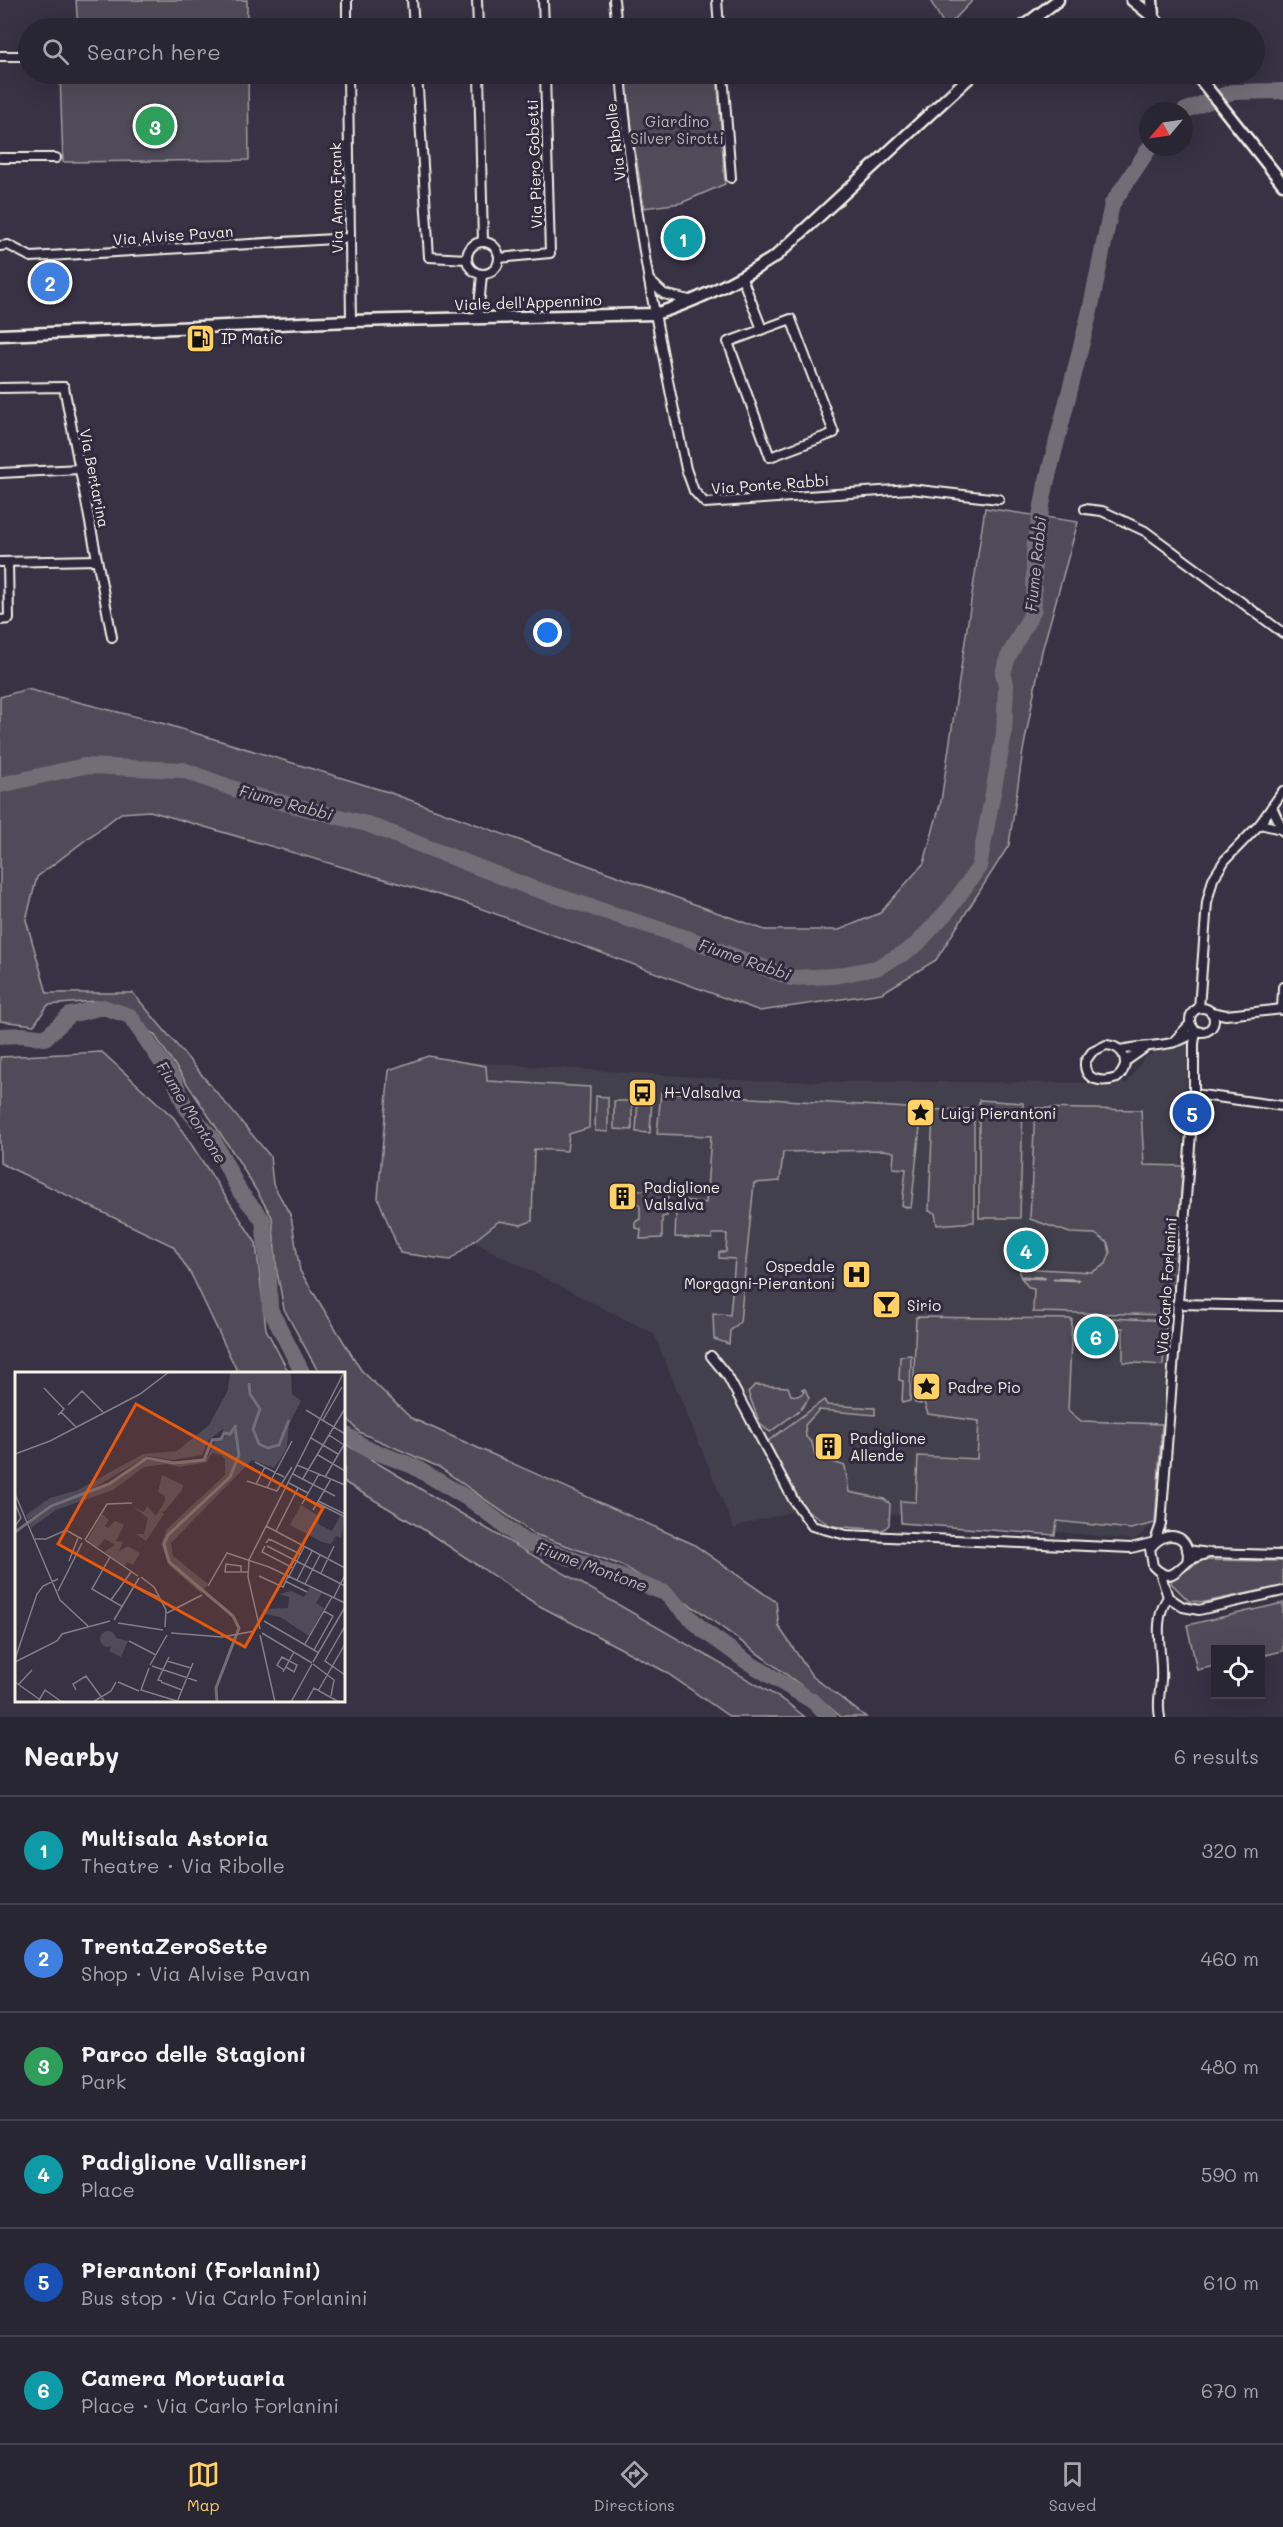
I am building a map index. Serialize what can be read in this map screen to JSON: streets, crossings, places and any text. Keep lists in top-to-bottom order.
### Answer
{
  "streets": {
    "main road": ["Viale dell'Appennino"],
    "street": [
      "Via Ribolle",
      "Via Piero Gobetti",
      "Via Anna Frank",
      "Via Alvise Pavan",
      "Via Bertarina",
      "Via Ponte Rabbi",
      "Via Carlo Forlanini"
    ]
  },
  "crossings": [
    ["Via Ribolle", "Viale dell'Appennino"],
    ["Via Ribolle", "Via Ponte Rabbi"],
    ["Via Anna Frank", "Via Alvise Pavan"],
    ["Via Anna Frank", "Viale dell'Appennino"],
    ["Viale dell'Appennino", "Via Ponte Rabbi"]
  ],
  "water": ["Fiume Rabbi", "Fiume Montone"],
  "parks": ["Giardino Silver Sirotti"],
  "places": {
    "fuel station": ["IP Matic"],
    "bus stop": ["H-Valsalva"],
    "place": ["Luigi Pierantoni", "Padre Pio"],
    "building": ["Padiglione Valsalva", "Padiglione Allende"],
    "hospital": ["Ospedale Morgagni-Pierantoni"],
    "bar": ["Sirio"]
  },
  "north": "bottom left",
  "page": {
    "search": "Search here",
    "pins": [
      "3",
      "1",
      "2",
      "5",
      "4",
      "6"
    ],
    "heading": ["Nearby", "6 results"],
    "list": [
      {
        "mark": "1",
        "name": "Multisala Astoria",
        "note": "Theatre · Via Ribolle",
        "value": "320 m"
      },
      {
        "mark": "2",
        "name": "TrentaZeroSette",
        "note": "Shop · Via Alvise Pavan",
        "value": "460 m"
      },
      {
        "mark": "3",
        "name": "Parco delle Stagioni",
        "note": "Park",
        "value": "480 m"
      },
      {
        "mark": "4",
        "name": "Padiglione Vallisneri",
        "note": "Place",
        "value": "590 m"
      },
      {
        "mark": "5",
        "name": "Pierantoni (Forlanini)",
        "note": "Bus stop · Via Carlo Forlanini",
        "value": "610 m"
      },
      {
        "mark": "6",
        "name": "Camera Mortuaria",
        "note": "Place · Via Carlo Forlanini",
        "value": "670 m"
      }
    ],
    "nav": ["Map", "Directions", "Saved"]
  }
}
